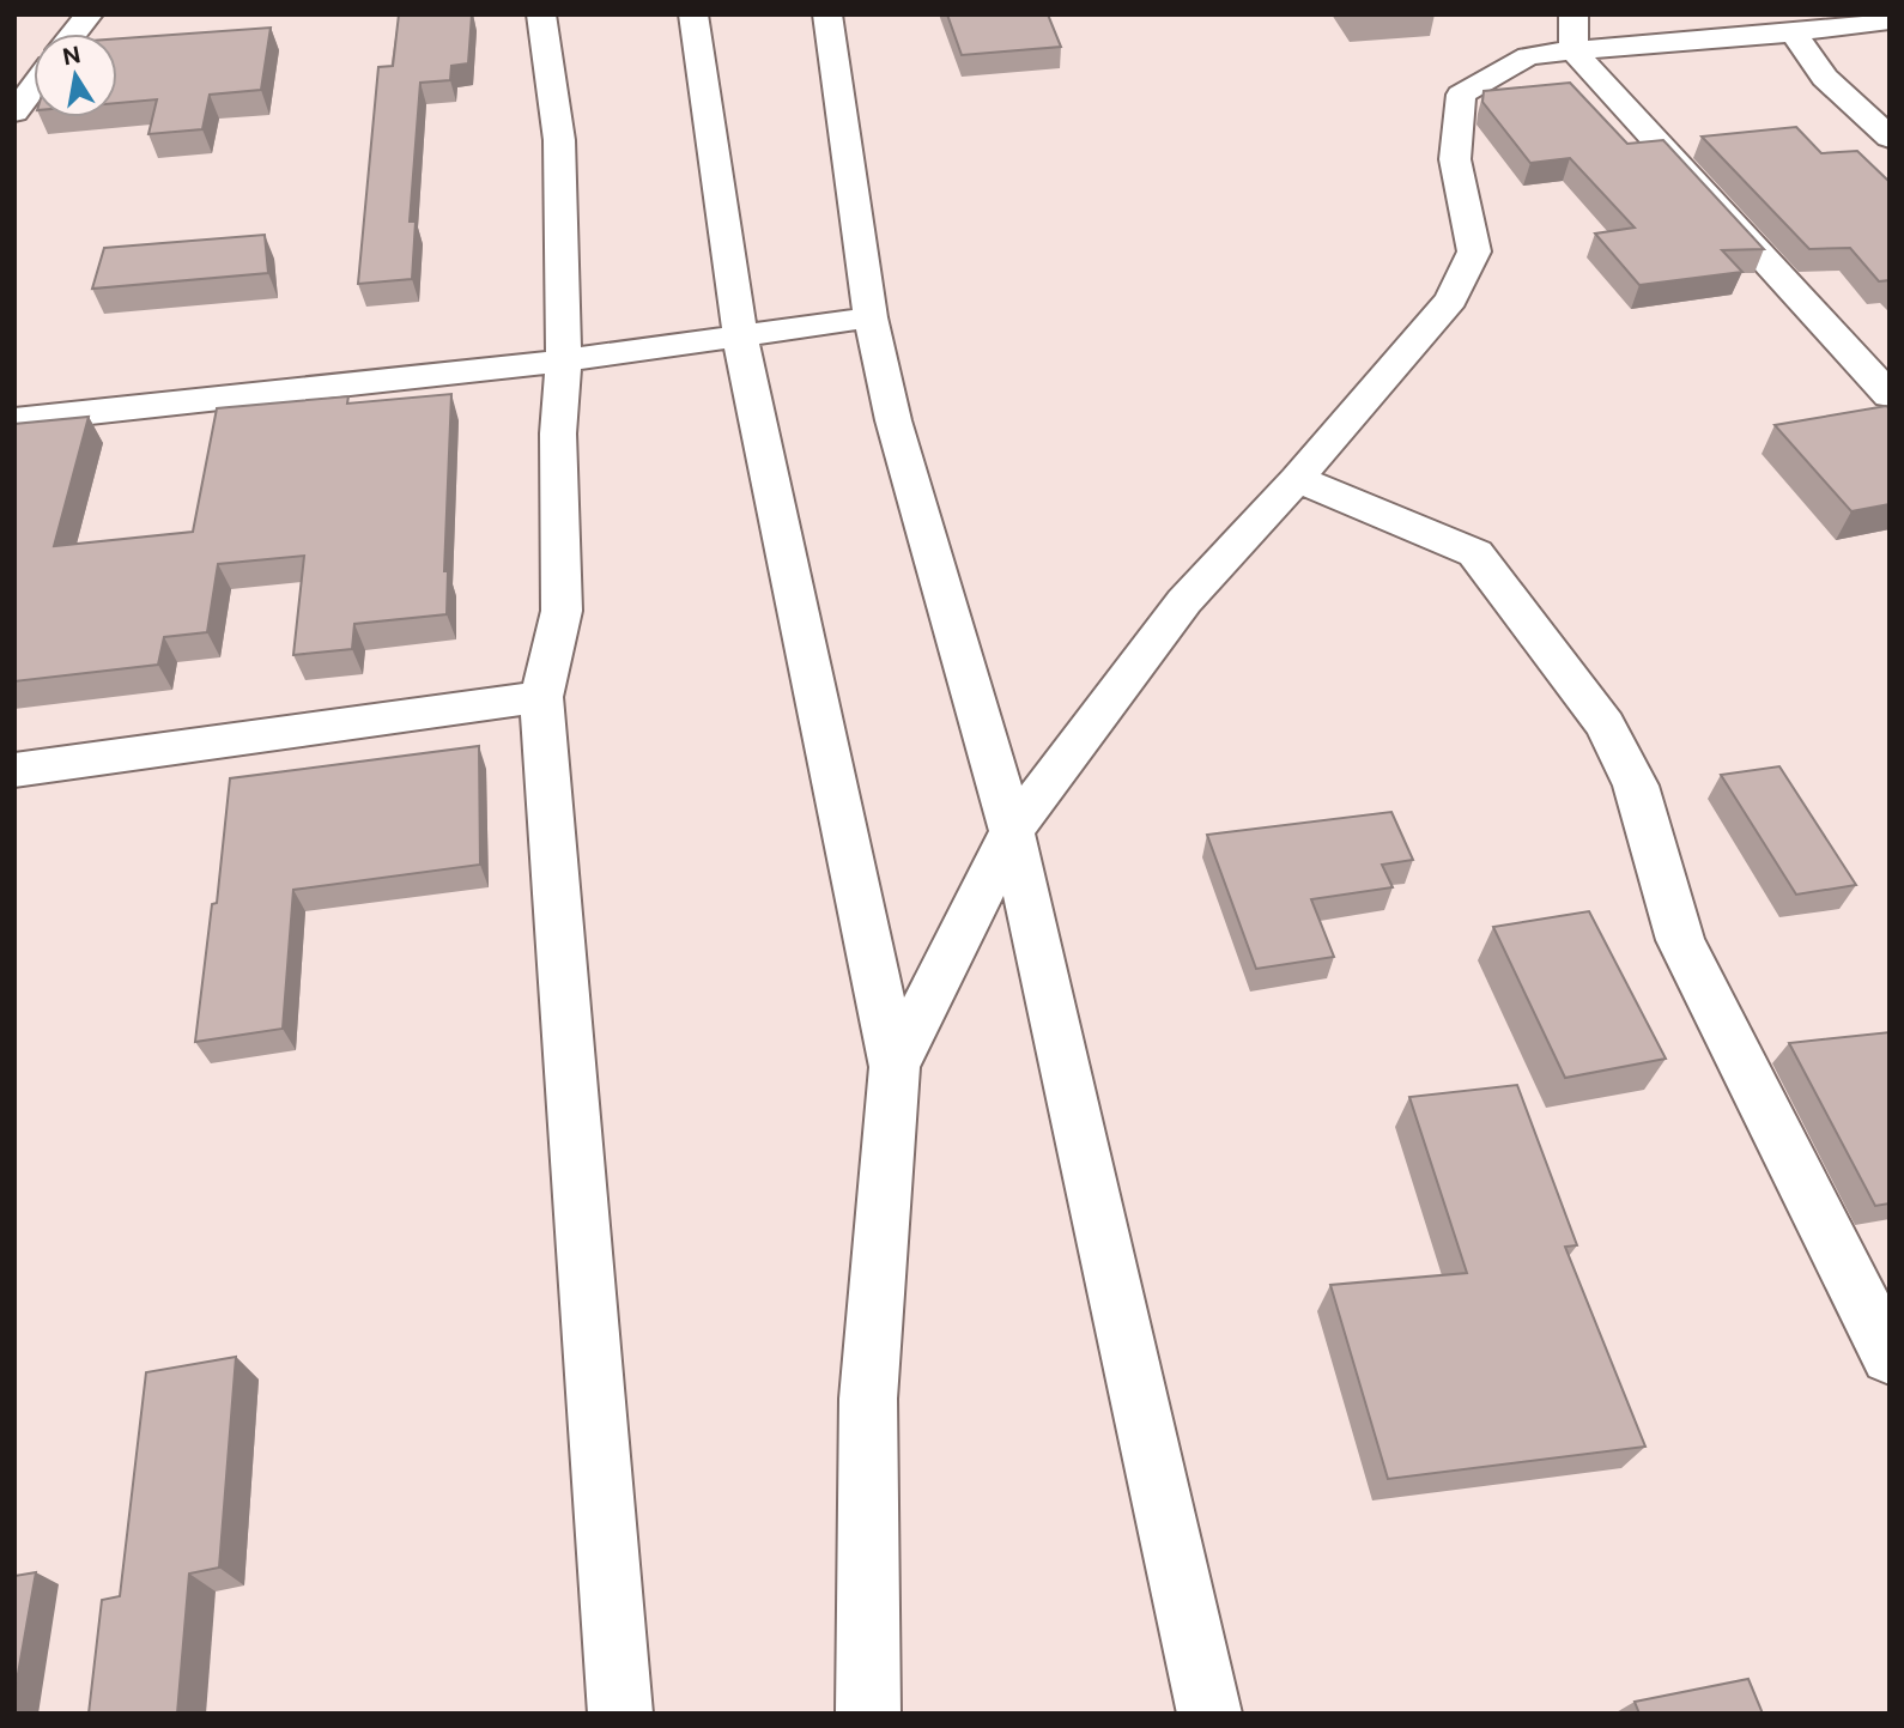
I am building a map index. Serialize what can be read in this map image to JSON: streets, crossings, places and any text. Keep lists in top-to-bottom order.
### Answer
{
  "north": "top"
}
